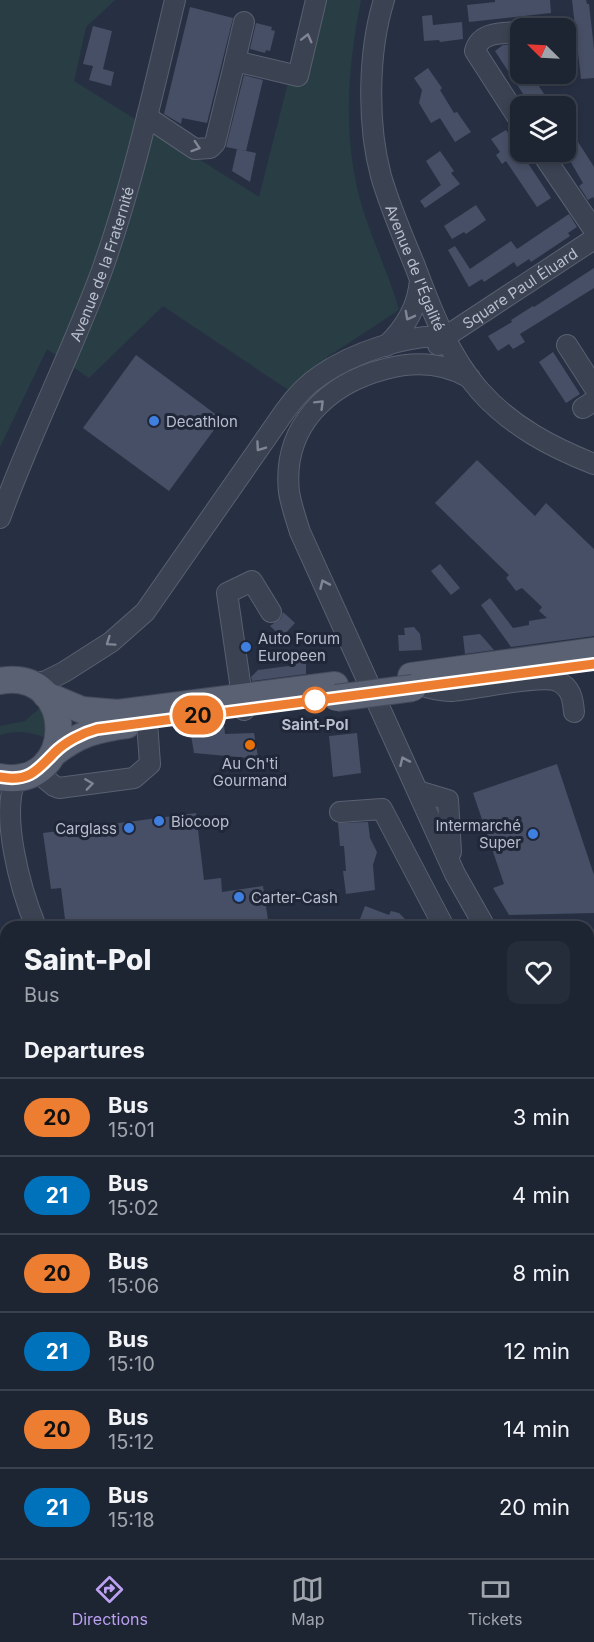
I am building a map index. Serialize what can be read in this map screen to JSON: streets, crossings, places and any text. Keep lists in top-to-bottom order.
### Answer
{
  "streets": {
    "street": ["Avenue de la Fraternité", "Avenue de l'Égalité", "Square Paul Éluard"]
  },
  "crossings": [
    ["Avenue de l'Égalité", "Square Paul Éluard"]
  ],
  "places": [
    "Decathlon",
    "Auto Forum Europeen",
    "Saint-Pol",
    "Au Ch'ti Gourmand",
    "Biocoop",
    "Carglass",
    "Intermarché Super",
    "Carter-Cash"
  ],
  "lines": ["bus line 20"],
  "north": "top left",
  "page": {
    "on_map": "20",
    "heading": [
      ["Saint-Pol", "Bus"],
      "Departures"
    ],
    "list": [
      {
        "mark": "20",
        "name": "Bus",
        "note": "15:01",
        "value": "3 min"
      },
      {
        "mark": "21",
        "name": "Bus",
        "note": "15:02",
        "value": "4 min"
      },
      {
        "mark": "20",
        "name": "Bus",
        "note": "15:06",
        "value": "8 min"
      },
      {
        "mark": "21",
        "name": "Bus",
        "note": "15:10",
        "value": "12 min"
      },
      {
        "mark": "20",
        "name": "Bus",
        "note": "15:12",
        "value": "14 min"
      },
      {
        "mark": "21",
        "name": "Bus",
        "note": "15:18",
        "value": "20 min"
      }
    ],
    "tabs": ["Directions", "Map", "Tickets"]
  }
}
